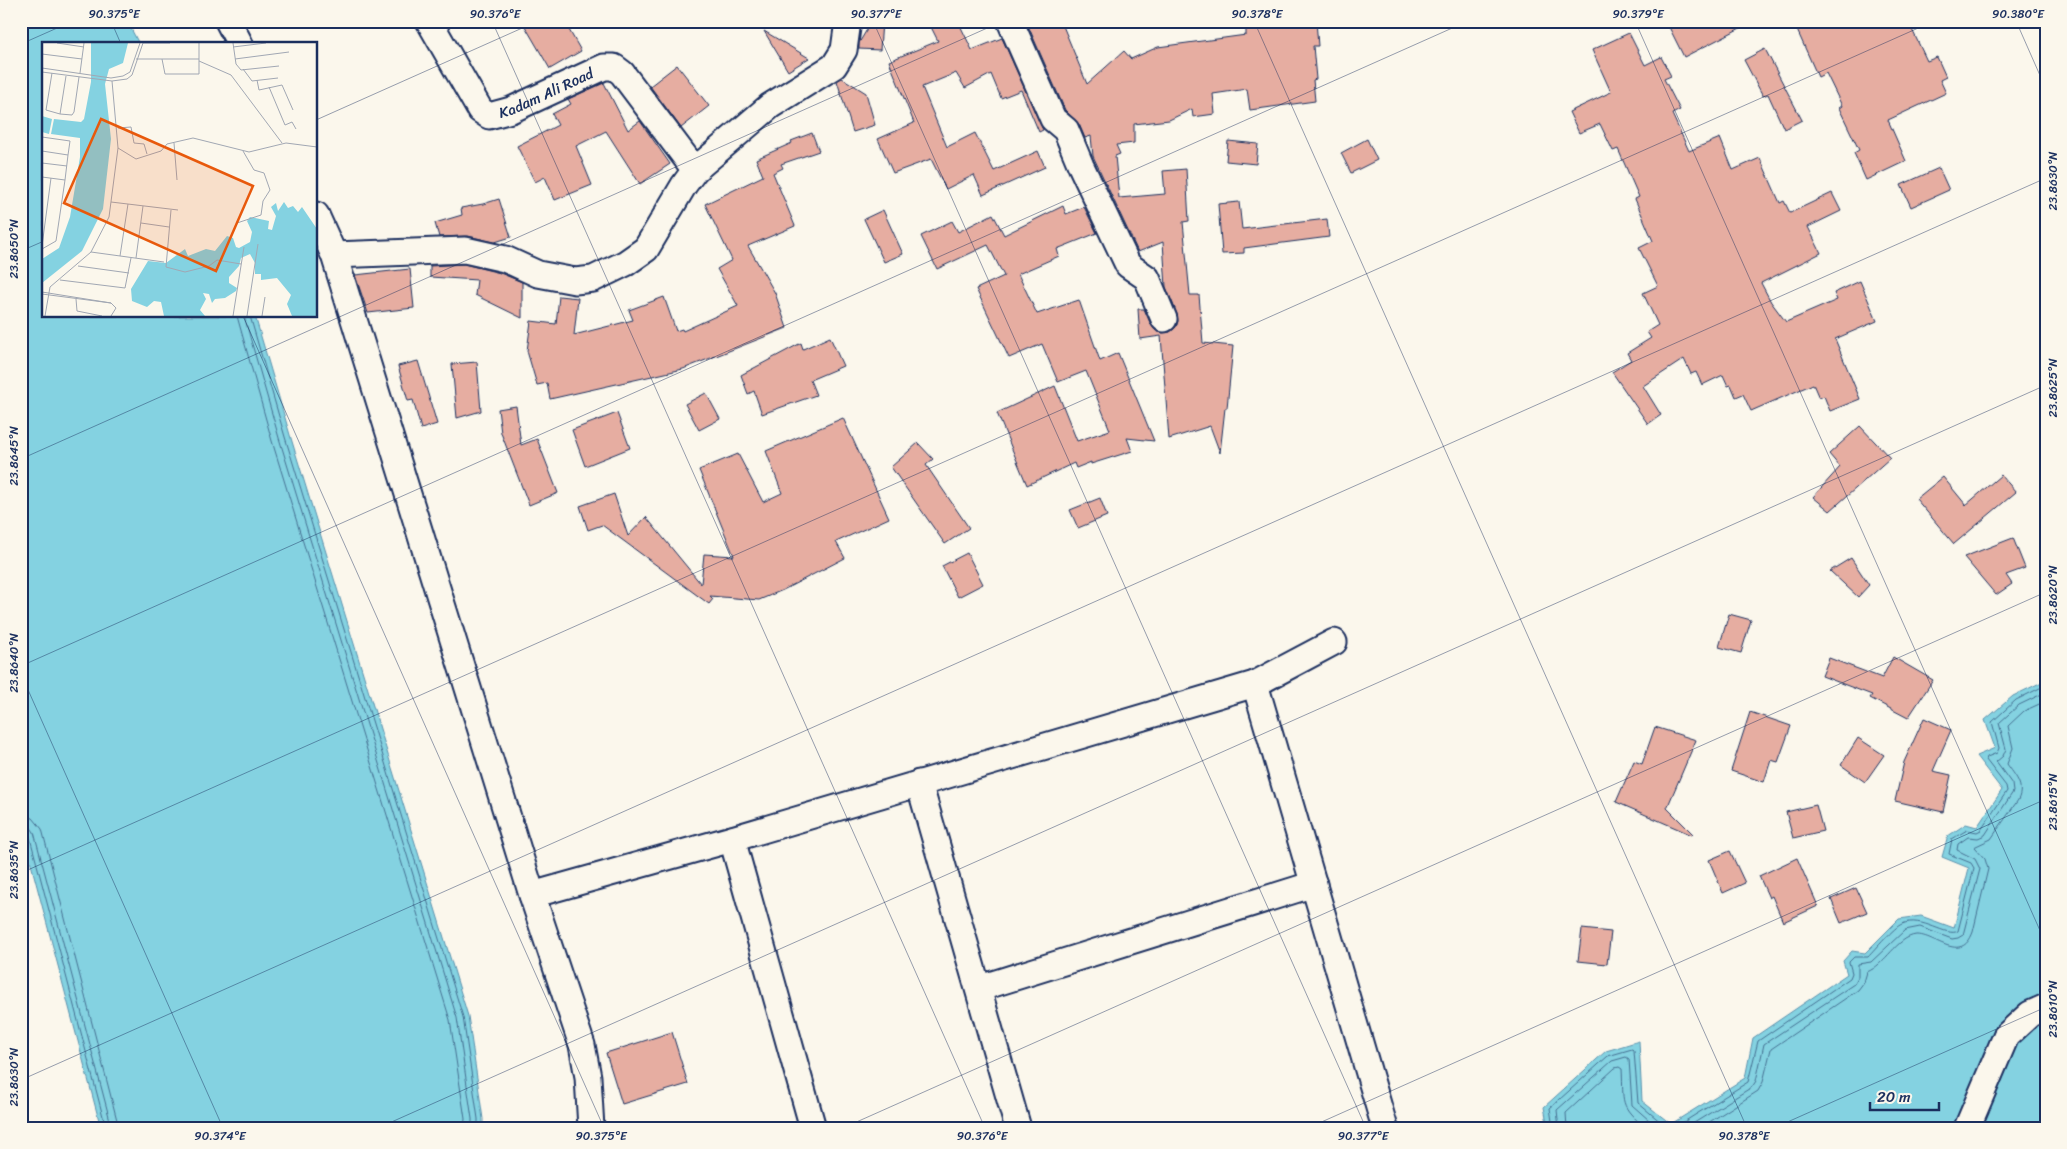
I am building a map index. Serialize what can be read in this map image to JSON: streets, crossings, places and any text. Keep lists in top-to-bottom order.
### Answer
{
  "streets": {
    "street": ["Kadam Ali Road"]
  },
  "scale_bar": "20 m",
  "coordinates": [
    "90.375°E",
    "90.376°E",
    "90.377°E",
    "90.378°E",
    "90.379°E",
    "90.380°E",
    "23.8630°N",
    "23.8650°N",
    "23.8625°N",
    "23.8645°N",
    "23.8620°N",
    "23.8640°N",
    "23.8615°N",
    "23.8635°N",
    "23.8610°N",
    "90.374°E"
  ]
}
